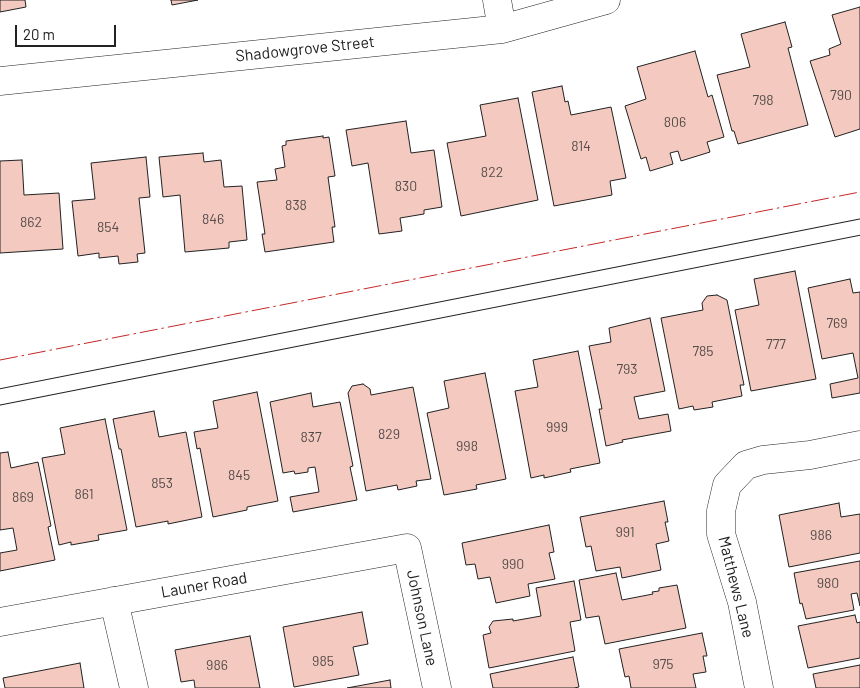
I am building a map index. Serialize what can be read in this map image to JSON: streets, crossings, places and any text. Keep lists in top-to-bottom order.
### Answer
{
  "streets": {
    "street": [
      "Shadowgrove Street",
      "Launer Road",
      "Matthews Lane",
      "Johnson Lane"
    ]
  },
  "crossings": [
    ["Launer Road", "Johnson Lane"]
  ],
  "house_numbers": [
    "790",
    "798",
    "806",
    "814",
    "822",
    "830",
    "838",
    "846",
    "862",
    "854",
    "769",
    "777",
    "785",
    "793",
    "999",
    "829",
    "837",
    "998",
    "845",
    "853",
    "861",
    "869",
    "991",
    "986",
    "990",
    "980",
    "985",
    "975",
    "986"
  ],
  "scale_bar": "20 m"
}
